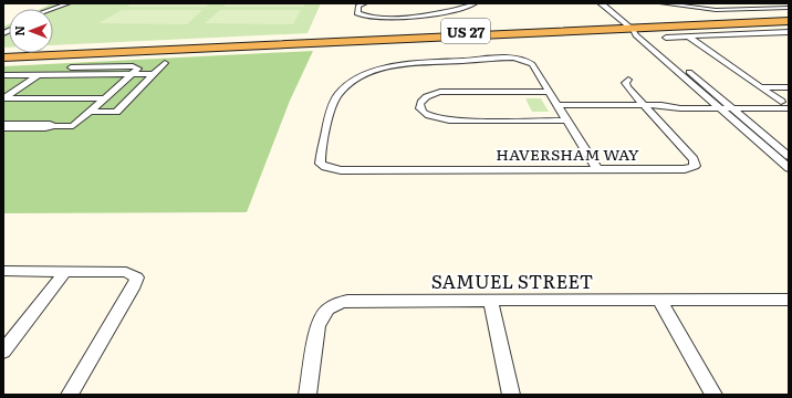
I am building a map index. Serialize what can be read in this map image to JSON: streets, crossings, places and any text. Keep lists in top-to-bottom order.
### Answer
{
  "streets": {
    "highway": ["US 27"],
    "street": ["HAVERSHAM WAY", "SAMUEL STREET"]
  },
  "north": "left"
}
